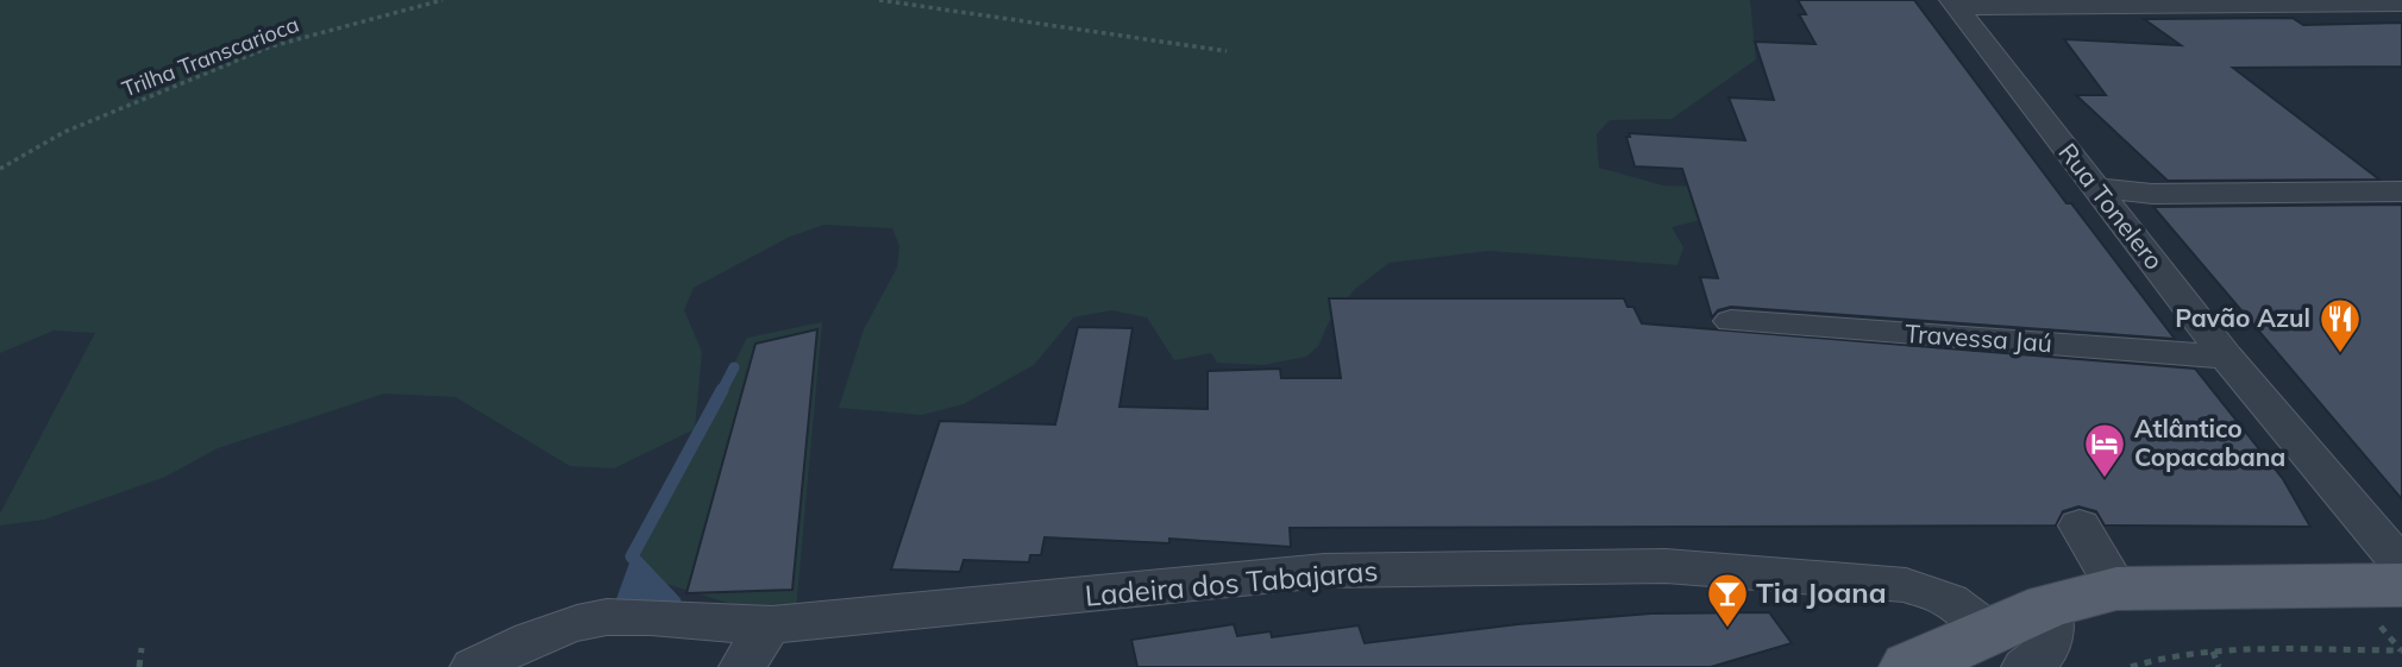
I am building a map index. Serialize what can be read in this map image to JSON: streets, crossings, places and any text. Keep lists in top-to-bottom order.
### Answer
{
  "streets": {
    "street": ["Rua Tonelero", "Travessa Jaú", "Ladeira dos Tabajaras"],
    "path": ["Trilha Transcarioca"]
  },
  "crossings": [
    ["Rua Tonelero", "Travessa Jaú"]
  ],
  "places": {
    "restaurant": ["Pavão Azul"],
    "hotel": ["Atlântico Copacabana"],
    "bar": ["Tia Joana"]
  }
}
